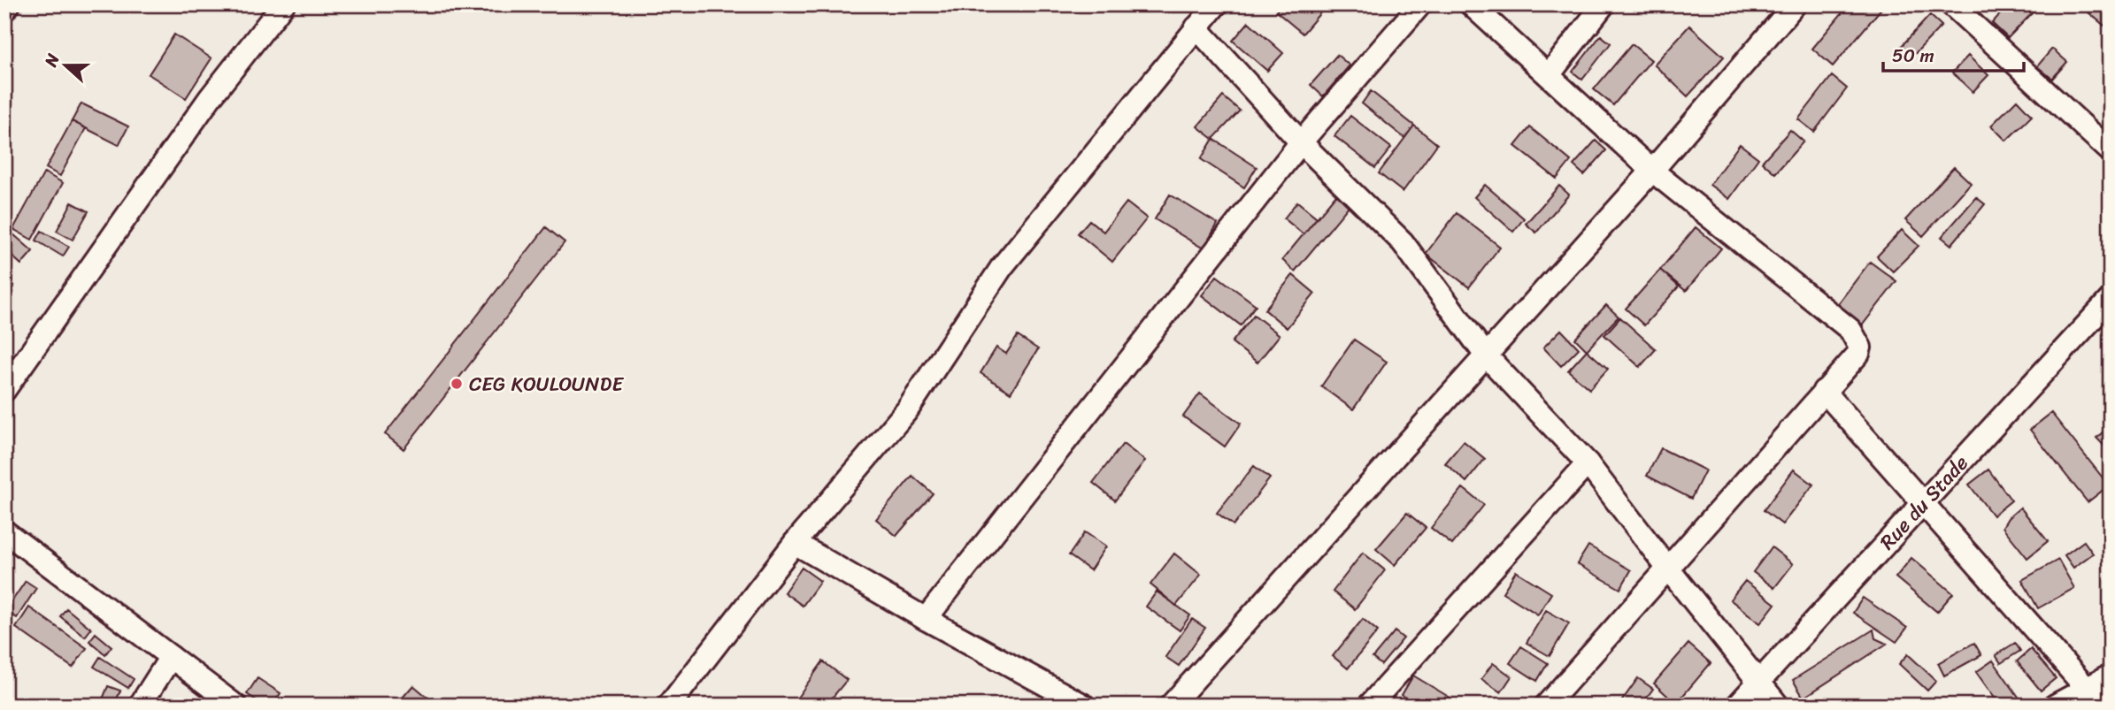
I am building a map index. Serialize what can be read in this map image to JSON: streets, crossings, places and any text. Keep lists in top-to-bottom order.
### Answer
{
  "streets": {
    "street": ["Rue du Stade"]
  },
  "places": ["CEG KOULOUNDE"],
  "scale_bar": "50 m",
  "north": "left"
}
